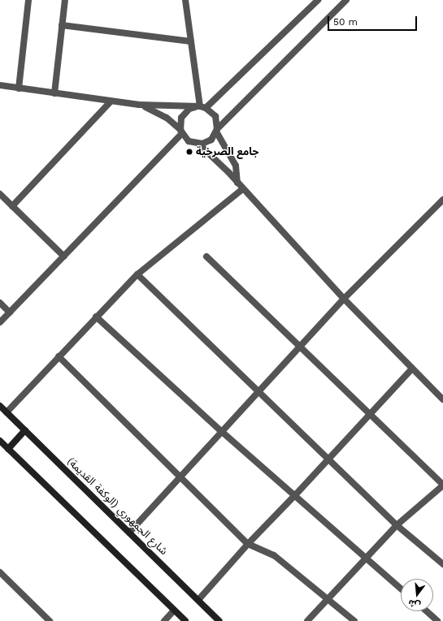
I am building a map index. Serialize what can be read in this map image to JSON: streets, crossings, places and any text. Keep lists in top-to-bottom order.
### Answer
{
  "streets": {
    "main road": ["شارع الجمهوري (الوكفة القديمة)"]
  },
  "places": ["جامع الصرخية"],
  "scale_bar": "50 m",
  "north": "bottom"
}
